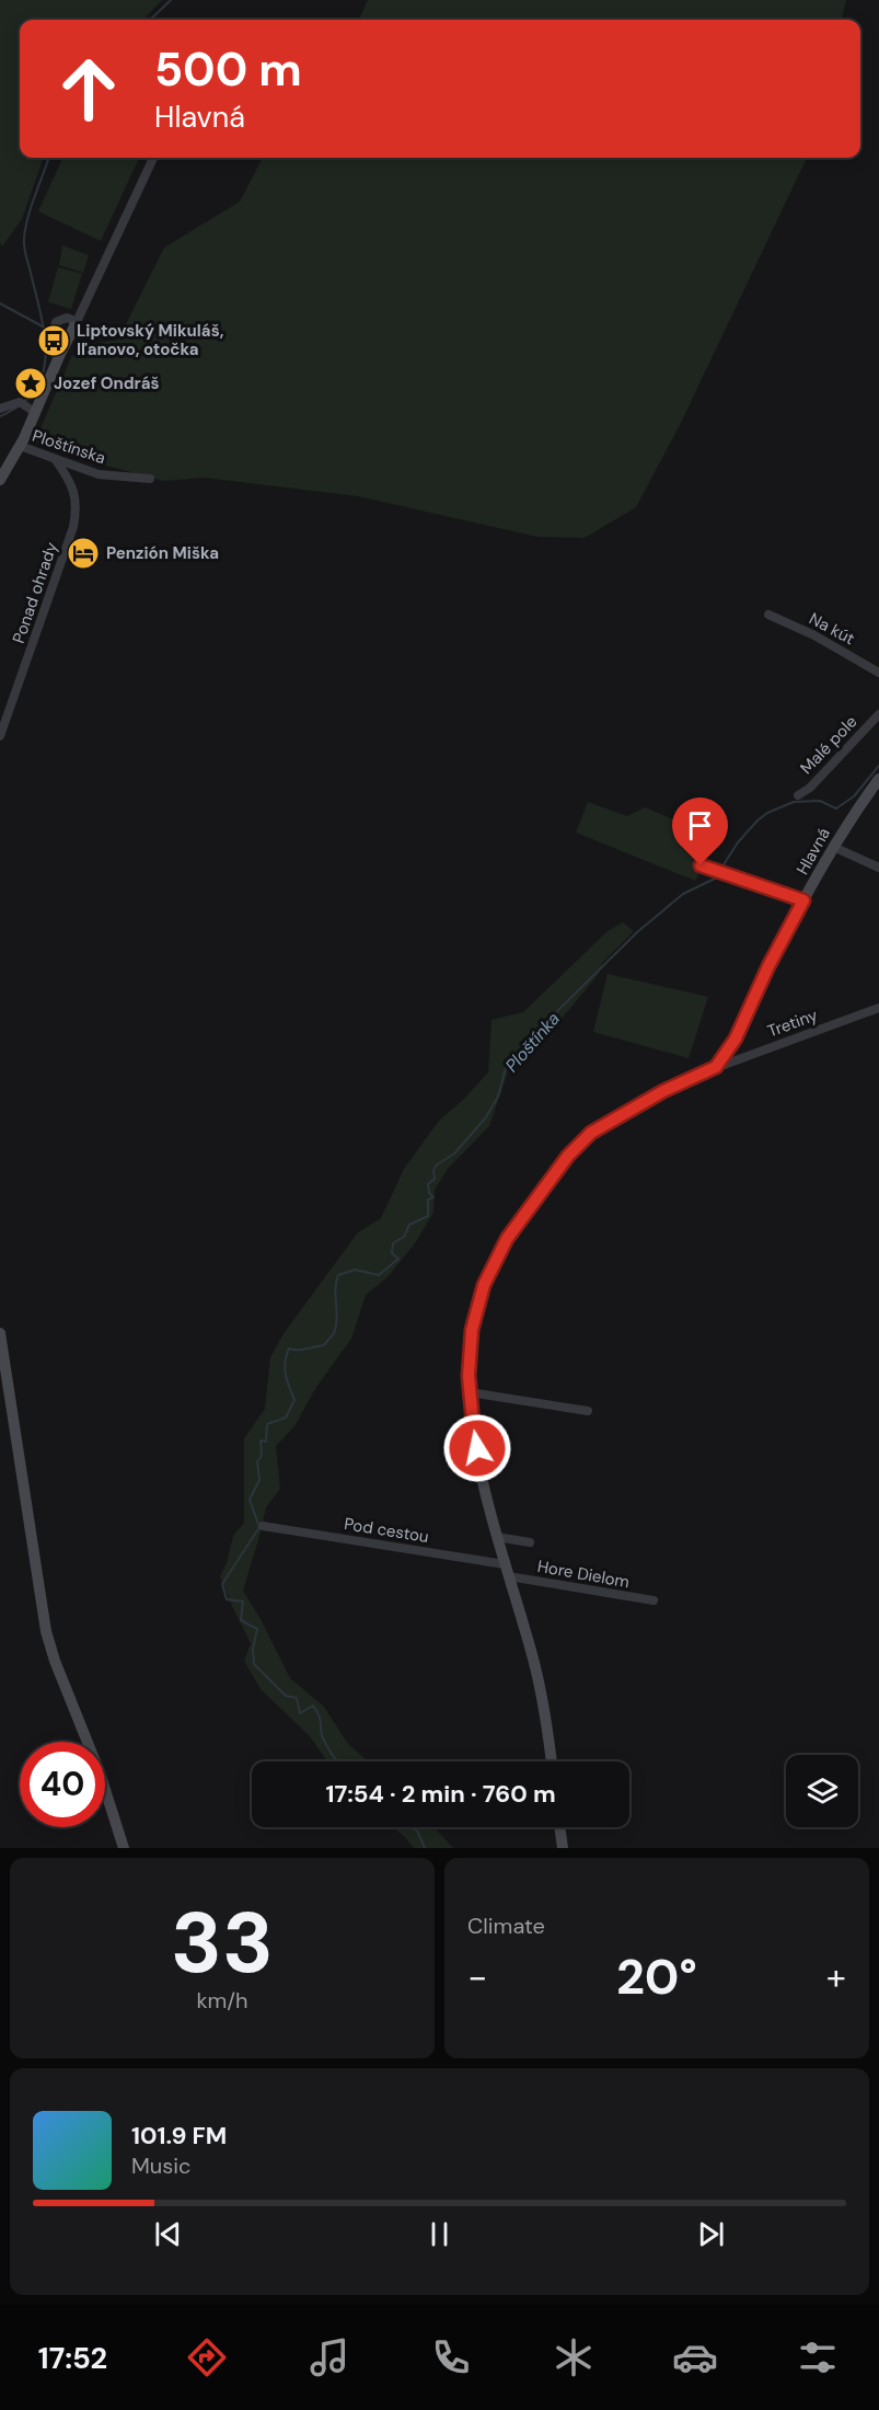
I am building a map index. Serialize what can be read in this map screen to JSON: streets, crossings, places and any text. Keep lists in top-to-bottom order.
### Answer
{
  "streets": {
    "street": [
      "Ploštínska",
      "Ponad ohrady",
      "Na kút",
      "Malé pole",
      "Hlavná",
      "Tretiny",
      "Pod cestou",
      "Hore Dielom"
    ]
  },
  "crossings": [
    ["Ploštínska", "Ponad ohrady"],
    ["Hlavná", "Tretiny"],
    ["Pod cestou", "Hore Dielom"]
  ],
  "water": ["Ploštínka"],
  "places": {
    "bus stop": ["Liptovský Mikuláš, Iľanovo, otočka"],
    "place": ["Jozef Ondráš"],
    "hotel": ["Penzión Miška"]
  },
  "page": {
    "turn": ["500 m", "Hlavná"],
    "limit": "40",
    "trip": "17:54 · 2 min · 760 m",
    "tile": [
      ["33", "km/h"],
      "Climate"
    ],
    "heat": ["−", "20°", "+"],
    "song": ["101.9 FM", "Music"],
    "tabs": "17:52"
  }
}
